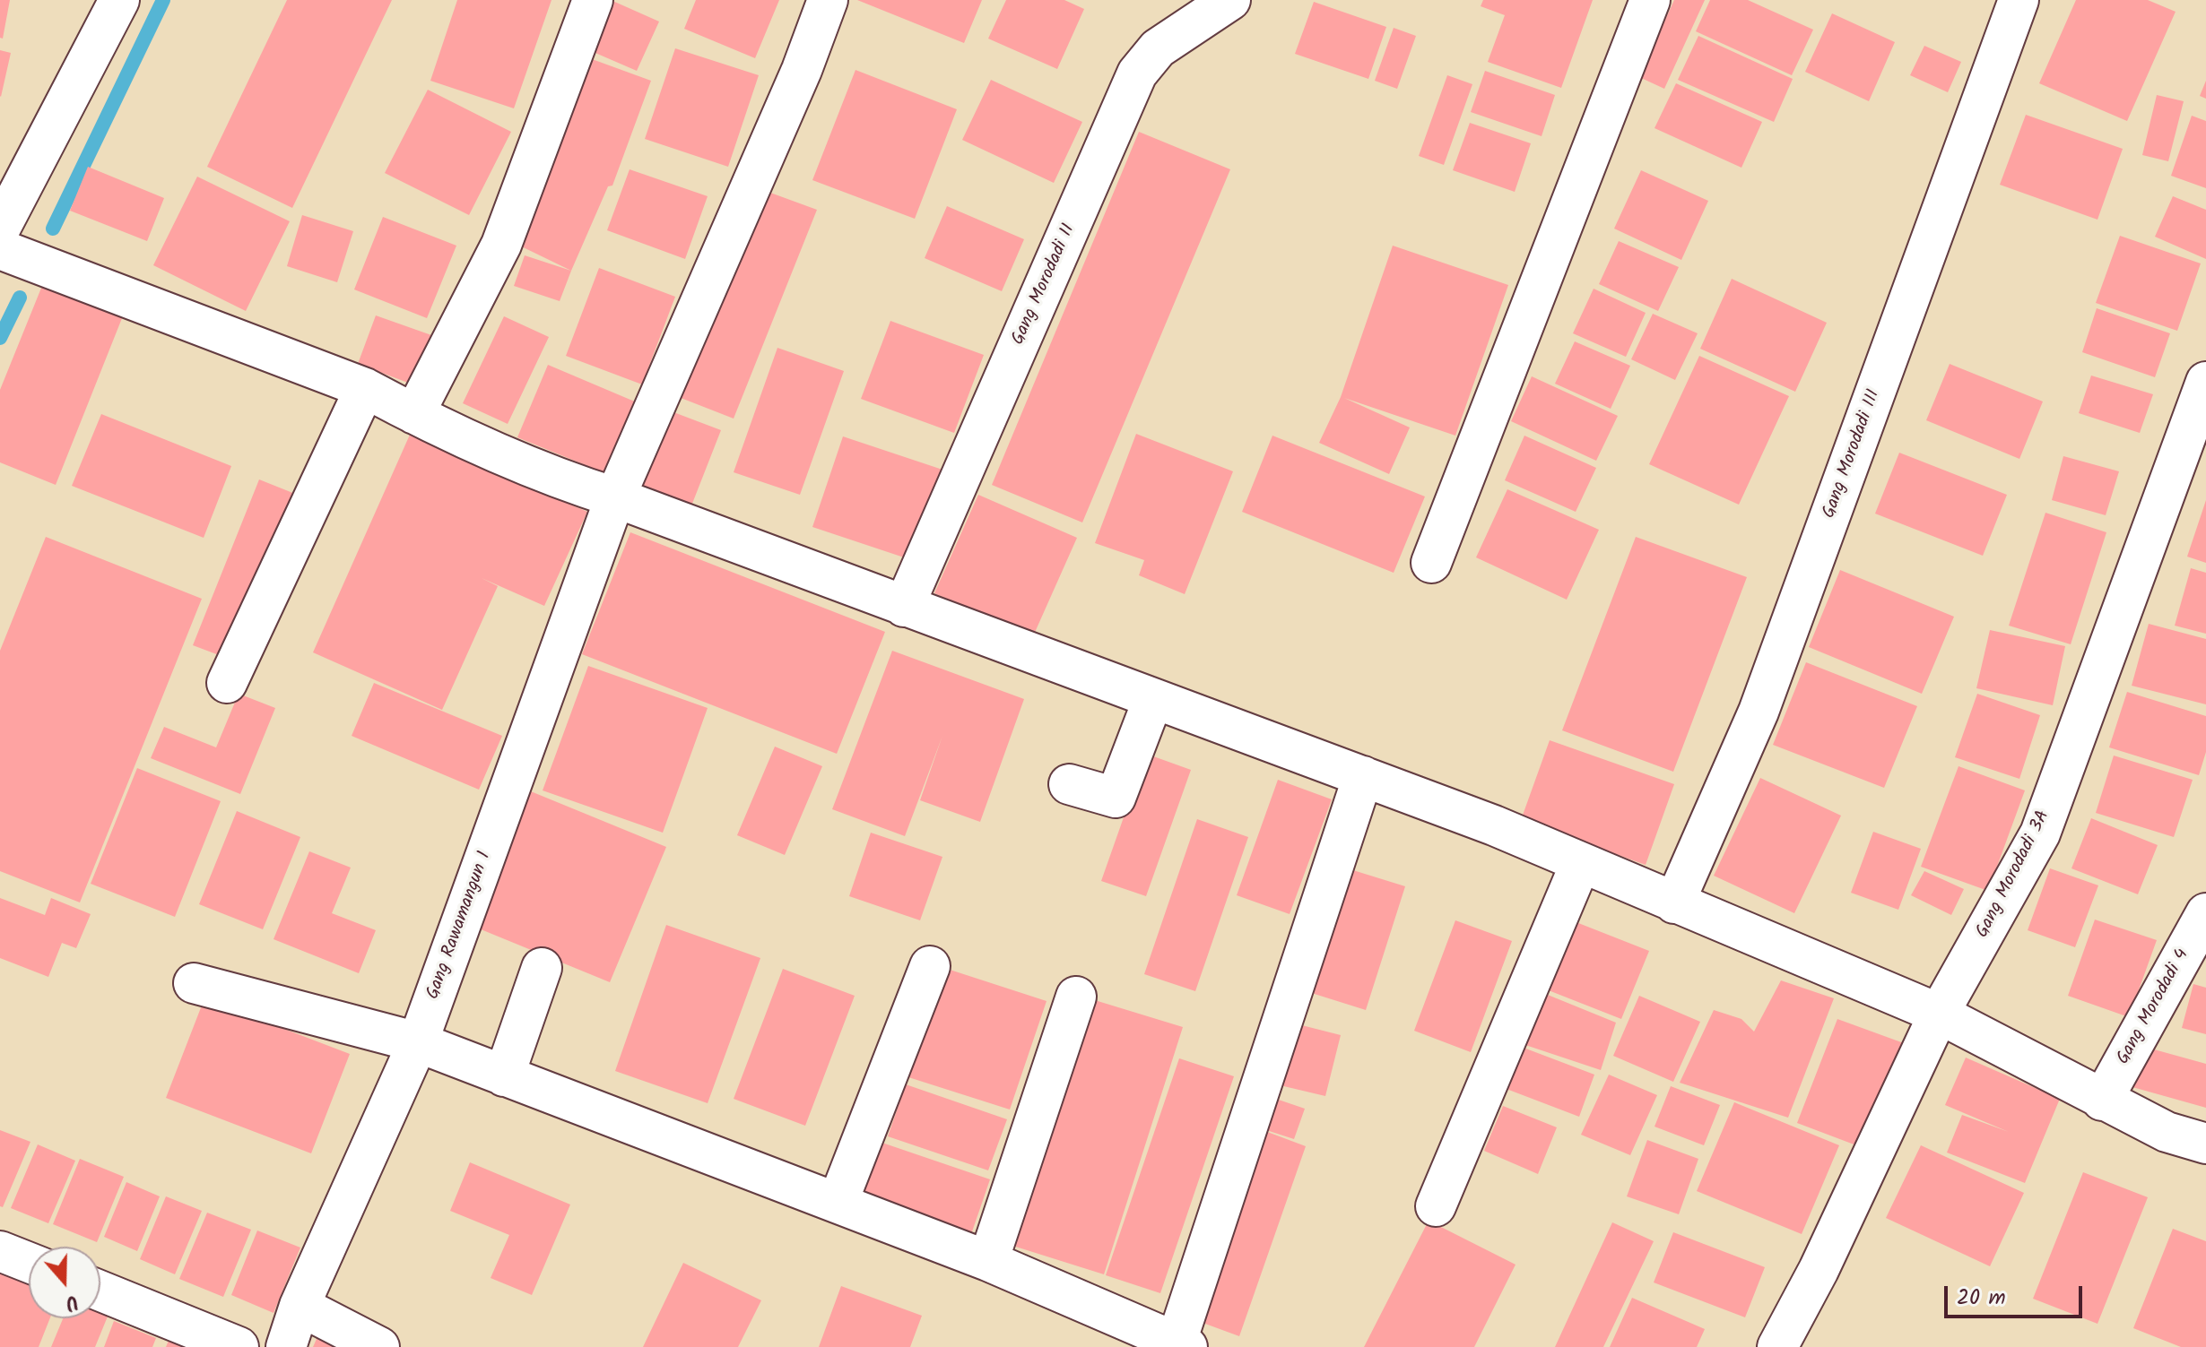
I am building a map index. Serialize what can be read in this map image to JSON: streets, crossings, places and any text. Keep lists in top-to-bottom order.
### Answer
{
  "streets": {
    "street": [
      "Gang Morodadi II",
      "Gang Morodadi III",
      "Gang Morodadi 3A",
      "Gang Rawamangun 1",
      "Gang Morodadi 4"
    ]
  },
  "scale_bar": "20 m",
  "north": "bottom"
}
